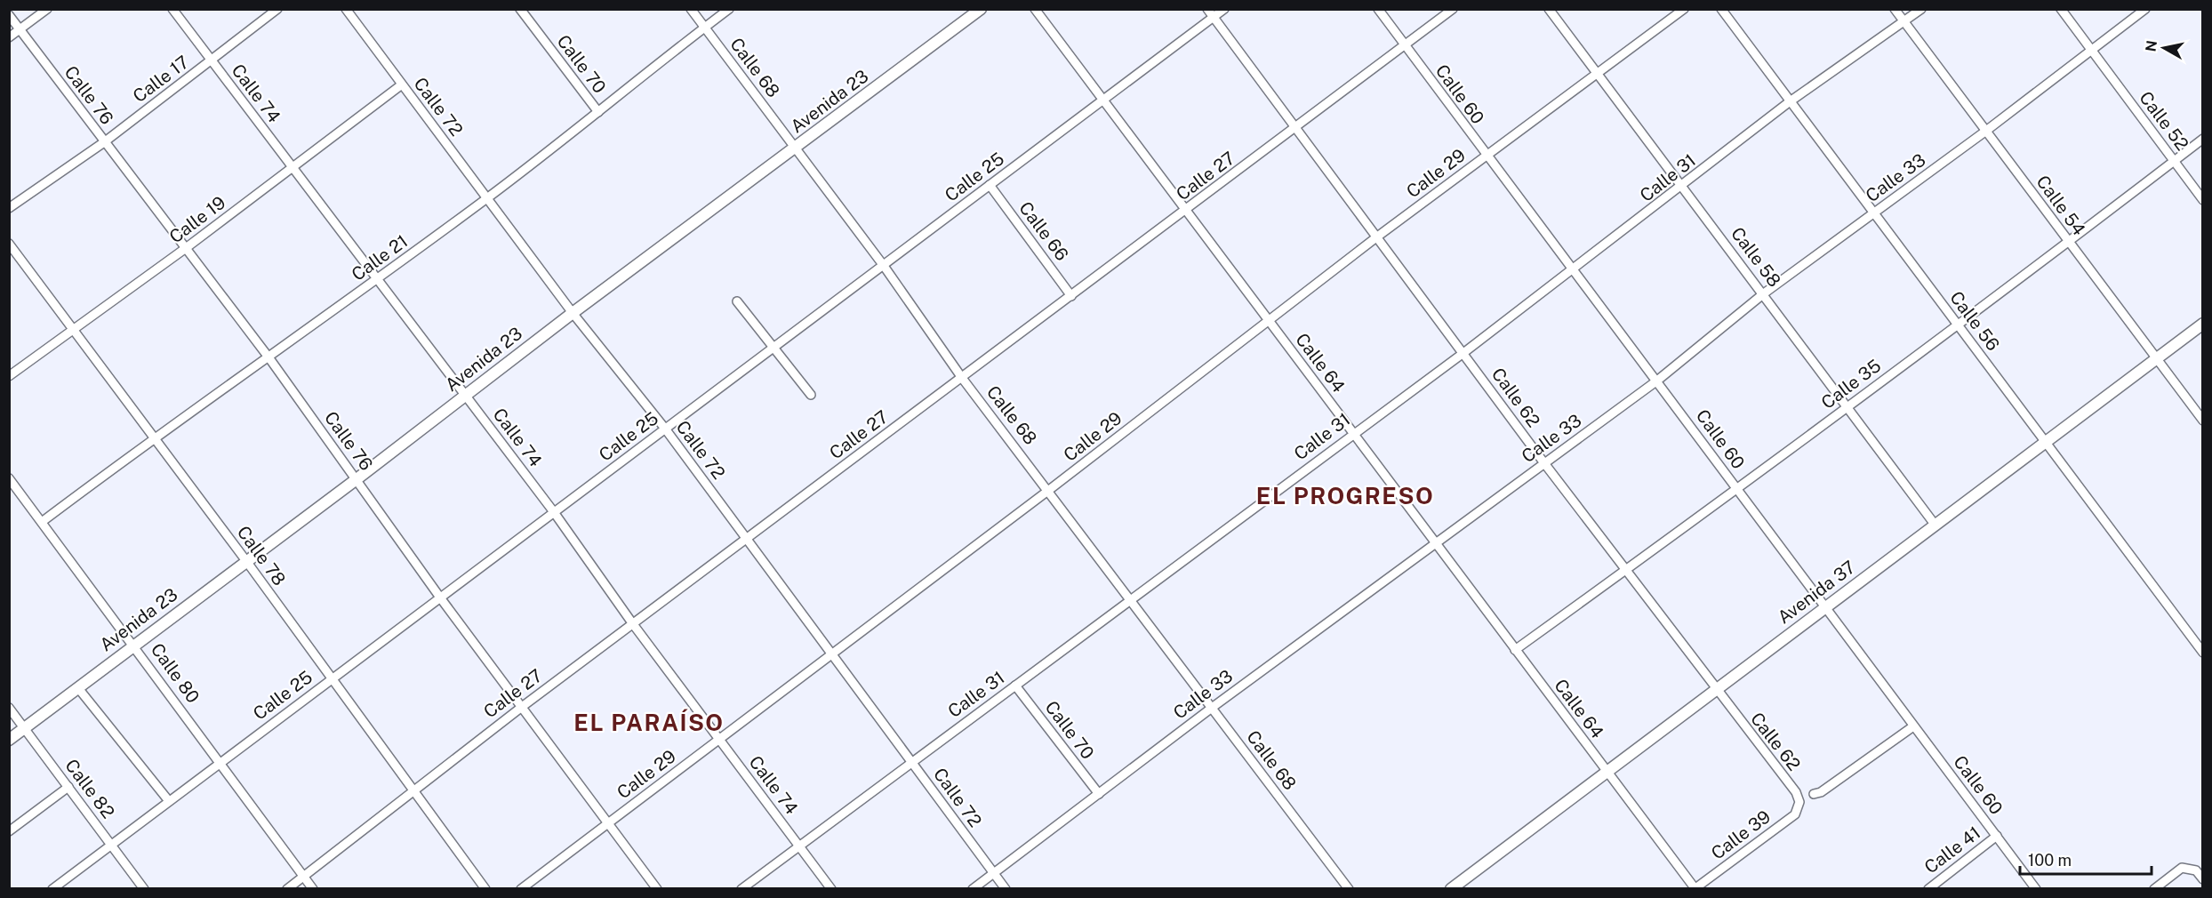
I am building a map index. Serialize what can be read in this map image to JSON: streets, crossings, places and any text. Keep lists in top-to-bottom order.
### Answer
{
  "streets": {
    "street": [
      "Calle 70",
      "Calle 68",
      "Calle 17",
      "Calle 74",
      "Calle 60",
      "Calle 76",
      "Avenida 23",
      "Calle 72",
      "Calle 52",
      "Calle 29",
      "Calle 27",
      "Calle 25",
      "Calle 31",
      "Calle 33",
      "Calle 54",
      "Calle 19",
      "Calle 66",
      "Calle 58",
      "Calle 21",
      "Calle 56",
      "Calle 64",
      "Calle 35",
      "Calle 62",
      "Calle 78",
      "Avenida 37",
      "Calle 80",
      "Calle 82",
      "Calle 39",
      "Calle 41"
    ]
  },
  "crossings": [
    ["Calle 70", "Calle 31"],
    ["Calle 70", "Calle 33"],
    ["Calle 70", "Calle 21"],
    ["Calle 68", "Avenida 23"],
    ["Calle 68", "Calle 29"],
    ["Calle 68", "Calle 27"],
    ["Calle 68", "Calle 25"],
    ["Calle 68", "Calle 31"],
    ["Calle 68", "Calle 33"],
    ["Calle 68", "Calle 21"],
    ["Calle 17", "Calle 74"],
    ["Calle 17", "Calle 76"],
    ["Calle 74", "Avenida 23"],
    ["Calle 74", "Calle 29"],
    ["Calle 74", "Calle 27"],
    ["Calle 74", "Calle 25"],
    ["Calle 74", "Calle 31"],
    ["Calle 74", "Calle 19"],
    ["Calle 74", "Calle 21"],
    ["Calle 60", "Calle 29"],
    ["Calle 60", "Calle 27"],
    ["Calle 60", "Calle 31"],
    ["Calle 60", "Calle 33"],
    ["Calle 60", "Calle 35"],
    ["Calle 60", "Avenida 37"],
    ["Calle 60", "Calle 41"],
    ["Calle 76", "Avenida 23"],
    ["Calle 76", "Calle 29"],
    ["Calle 76", "Calle 27"],
    ["Calle 76", "Calle 25"],
    ["Calle 76", "Calle 19"],
    ["Calle 76", "Calle 21"],
    ["Avenida 23", "Calle 72"],
    ["Avenida 23", "Calle 78"],
    ["Avenida 23", "Calle 80"],
    ["Avenida 23", "Calle 82"],
    ["Calle 72", "Calle 29"],
    ["Calle 72", "Calle 27"],
    ["Calle 72", "Calle 25"],
    ["Calle 72", "Calle 31"],
    ["Calle 72", "Calle 33"],
    ["Calle 72", "Calle 19"],
    ["Calle 72", "Calle 21"],
    ["Calle 52", "Calle 33"],
    ["Calle 52", "Calle 35"],
    ["Calle 29", "Calle 58"],
    ["Calle 29", "Calle 64"],
    ["Calle 29", "Calle 62"],
    ["Calle 27", "Calle 66"],
    ["Calle 27", "Calle 64"],
    ["Calle 27", "Calle 62"],
    ["Calle 27", "Calle 78"],
    ["Calle 27", "Calle 80"],
    ["Calle 25", "Calle 66"],
    ["Calle 25", "Calle 64"],
    ["Calle 25", "Calle 62"],
    ["Calle 25", "Calle 78"],
    ["Calle 25", "Calle 80"],
    ["Calle 25", "Calle 82"],
    ["Calle 31", "Calle 54"],
    ["Calle 31", "Calle 58"],
    ["Calle 31", "Calle 56"],
    ["Calle 31", "Calle 64"],
    ["Calle 31", "Calle 62"],
    ["Calle 33", "Calle 54"],
    ["Calle 33", "Calle 58"],
    ["Calle 33", "Calle 56"],
    ["Calle 33", "Calle 64"],
    ["Calle 33", "Calle 62"],
    ["Calle 54", "Calle 35"],
    ["Calle 54", "Avenida 37"],
    ["Calle 19", "Calle 78"],
    ["Calle 58", "Calle 35"],
    ["Calle 58", "Avenida 37"],
    ["Calle 21", "Calle 78"],
    ["Calle 21", "Calle 80"],
    ["Calle 56", "Calle 35"],
    ["Calle 56", "Avenida 37"],
    ["Calle 64", "Calle 35"],
    ["Calle 64", "Avenida 37"],
    ["Calle 64", "Calle 39"],
    ["Calle 35", "Calle 62"],
    ["Calle 62", "Avenida 37"],
    ["Calle 62", "Calle 39"]
  ],
  "districts": ["EL PROGRESO", "EL PARAÍSO"],
  "scale_bar": "100 m",
  "north": "left"
}
